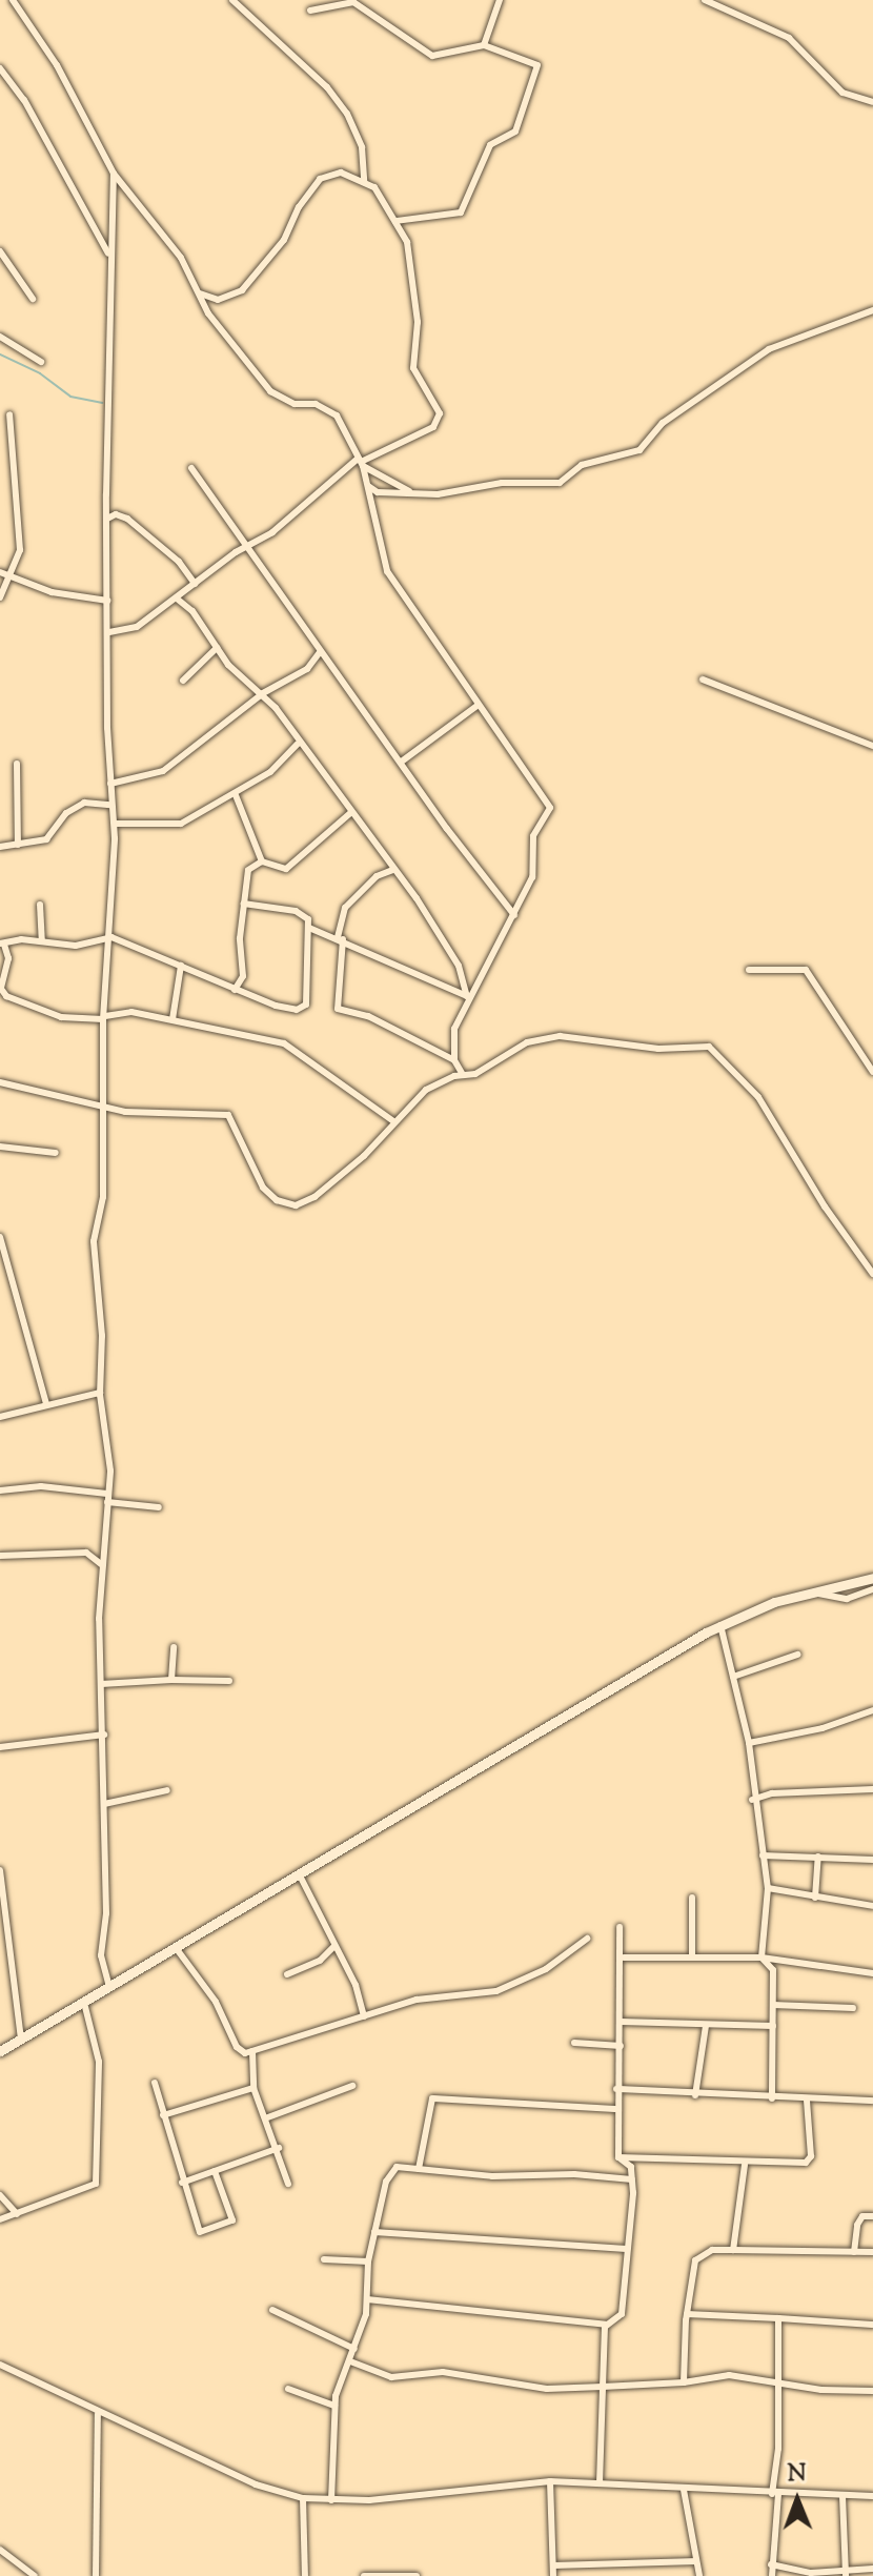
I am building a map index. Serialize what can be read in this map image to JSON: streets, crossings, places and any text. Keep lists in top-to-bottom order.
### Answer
{
  "north": "top"
}
